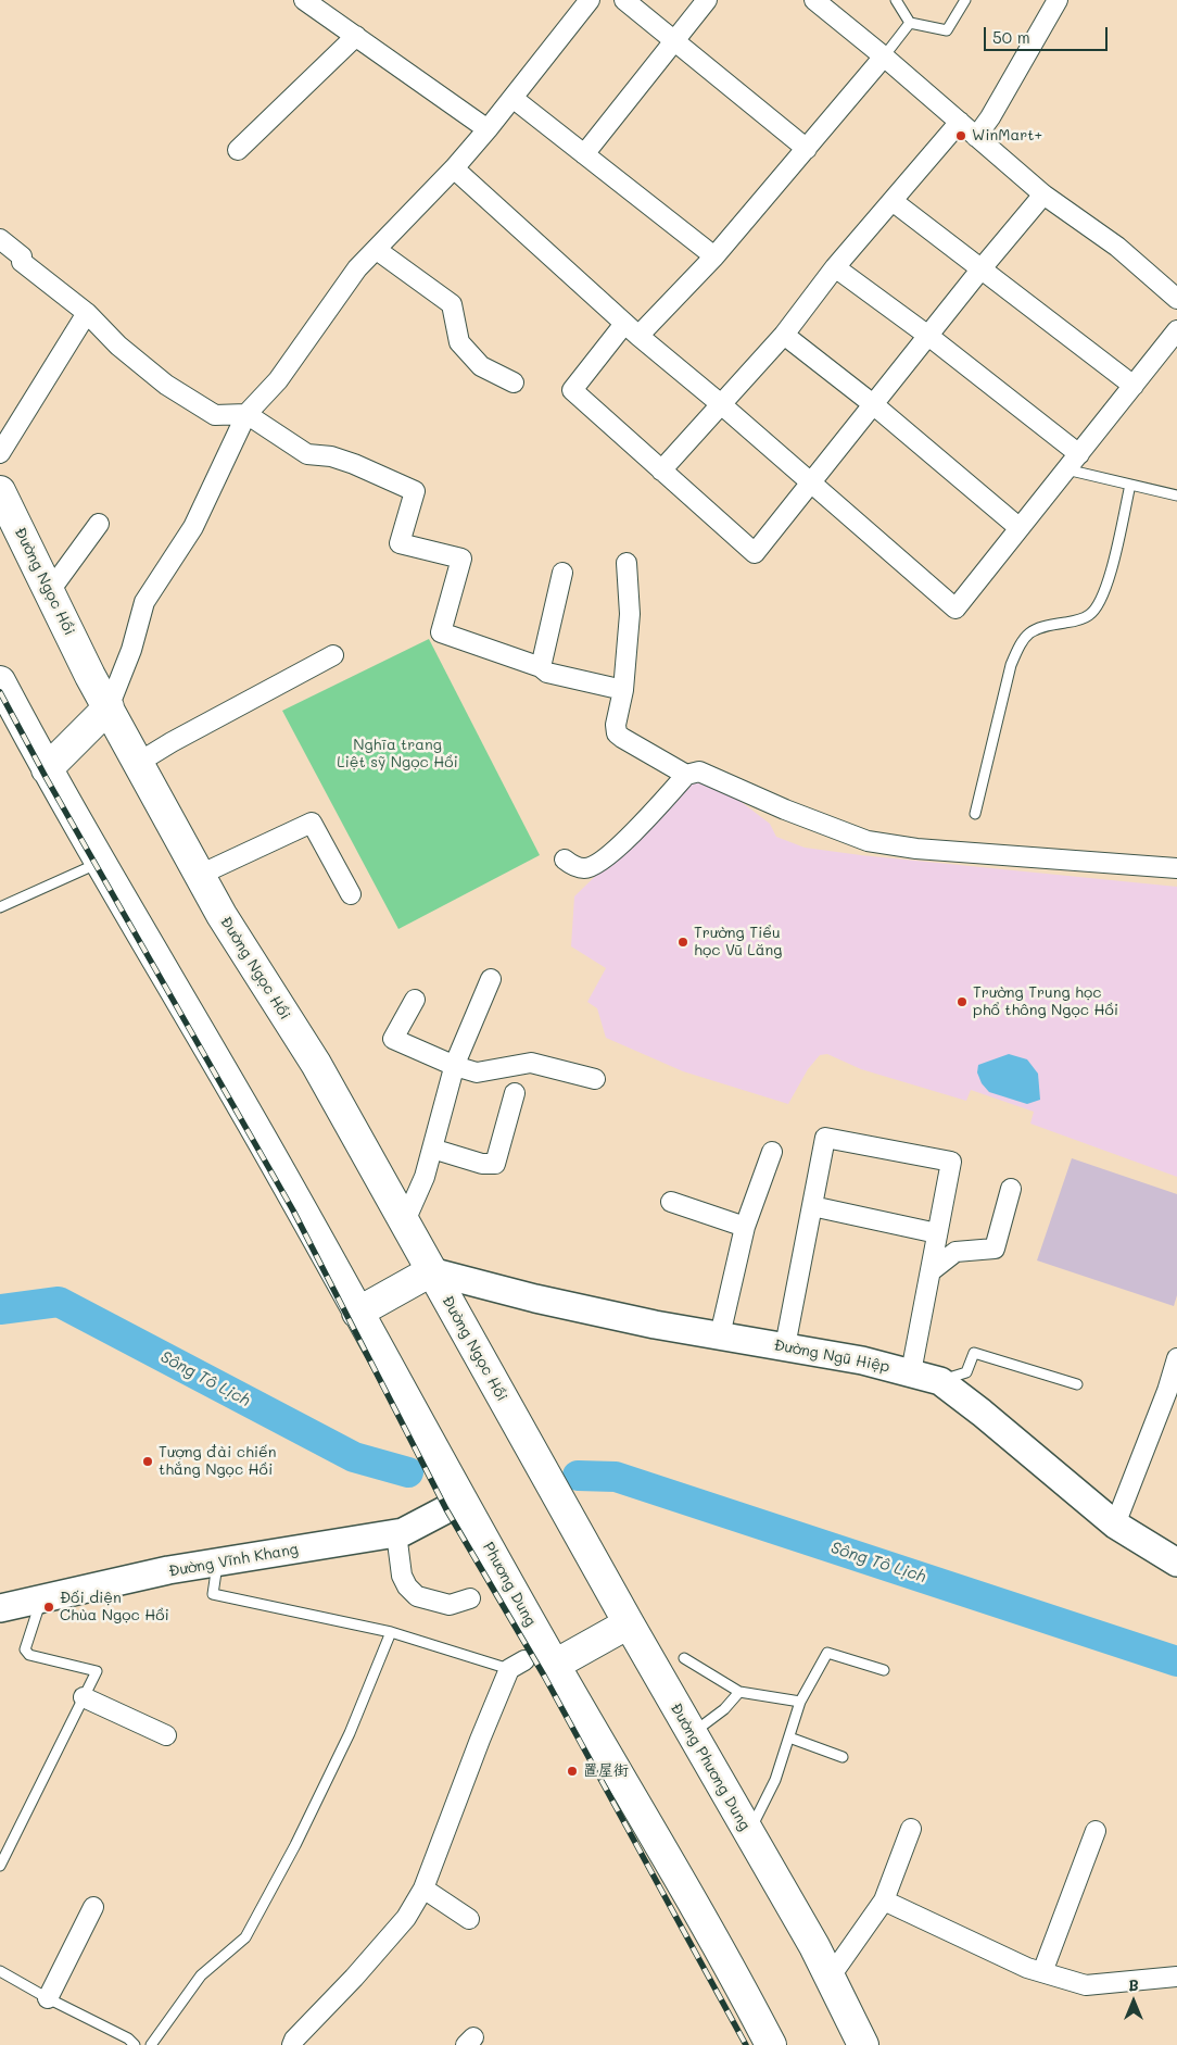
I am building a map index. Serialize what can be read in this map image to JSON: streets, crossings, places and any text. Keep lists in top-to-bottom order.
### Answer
{
  "streets": {
    "highway": ["Đường Ngọc Hồi", "Phương Dung", "Đường Phương Dung"],
    "street": ["Đường Ngũ Hiệp", "Đường Vĩnh Khang"]
  },
  "crossings": [
    ["Đường Ngọc Hồi", "Đường Ngũ Hiệp"],
    ["Đường Ngọc Hồi", "Đường Phương Dung"],
    ["Đường Vĩnh Khang", "Phương Dung"]
  ],
  "water": ["Sông Tô Lịch"],
  "parks": ["Nghĩa trang Liệt sỹ Ngọc Hồi"],
  "places": [
    "WinMart+",
    "Trường Tiểu học Vũ Lăng",
    "Trường Trung học phổ thông Ngọc Hồi",
    "Tượng đài chiến thắng Ngọc Hồi",
    "Đối diện Chùa Ngọc Hồi",
    "置屋街"
  ],
  "scale_bar": "50 m",
  "north": "top"
}
